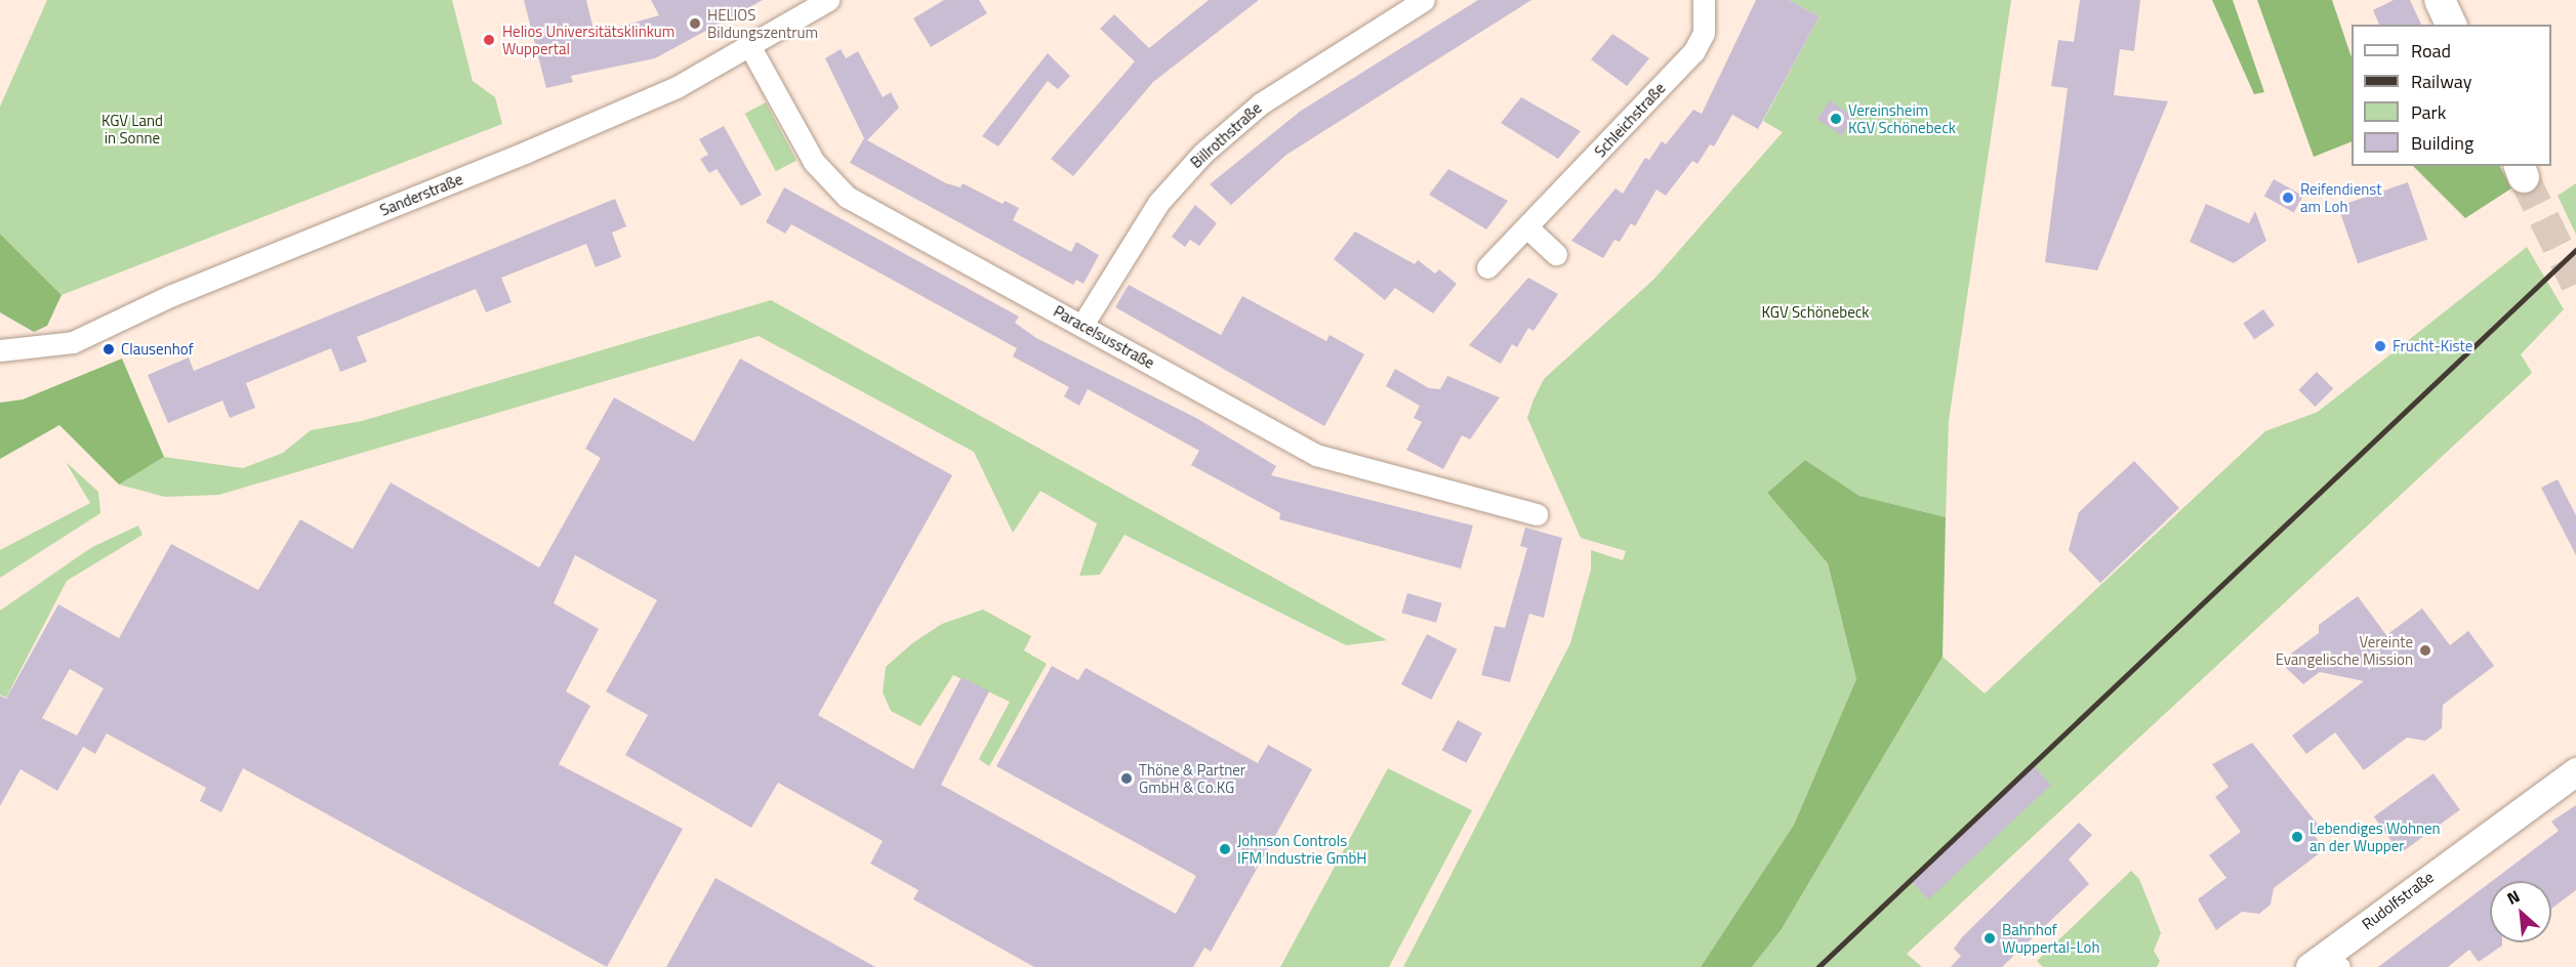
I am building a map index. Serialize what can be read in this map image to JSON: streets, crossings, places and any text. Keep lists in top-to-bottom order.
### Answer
{
  "streets": {
    "street": [
      "Schleichstraße",
      "Billrothstraße",
      "Sanderstraße",
      "Paracelsusstraße",
      "Rudolfstraße"
    ]
  },
  "crossings": [
    ["Billrothstraße", "Paracelsusstraße"],
    ["Sanderstraße", "Paracelsusstraße"]
  ],
  "parks": ["KGV Land in Sonne", "KGV Schönebeck"],
  "places": [
    "HELIOS Bildungszentrum",
    "Helios Universitätsklinkum Wuppertal",
    "Vereinsheim KGV Schönebeck",
    "Reifendienst am Loh",
    "Frucht-Kiste",
    "Clausenhof",
    "Vereinte Evangelische Mission",
    "Thöne & Partner GmbH & Co.KG",
    "Lebendiges Wohnen an der Wupper",
    "Johnson Controls IFM Industrie GmbH",
    "Bahnhof Wuppertal-Loh"
  ],
  "legend": [
    "Road",
    "Railway",
    "Park",
    "Building"
  ],
  "north": "top left"
}
